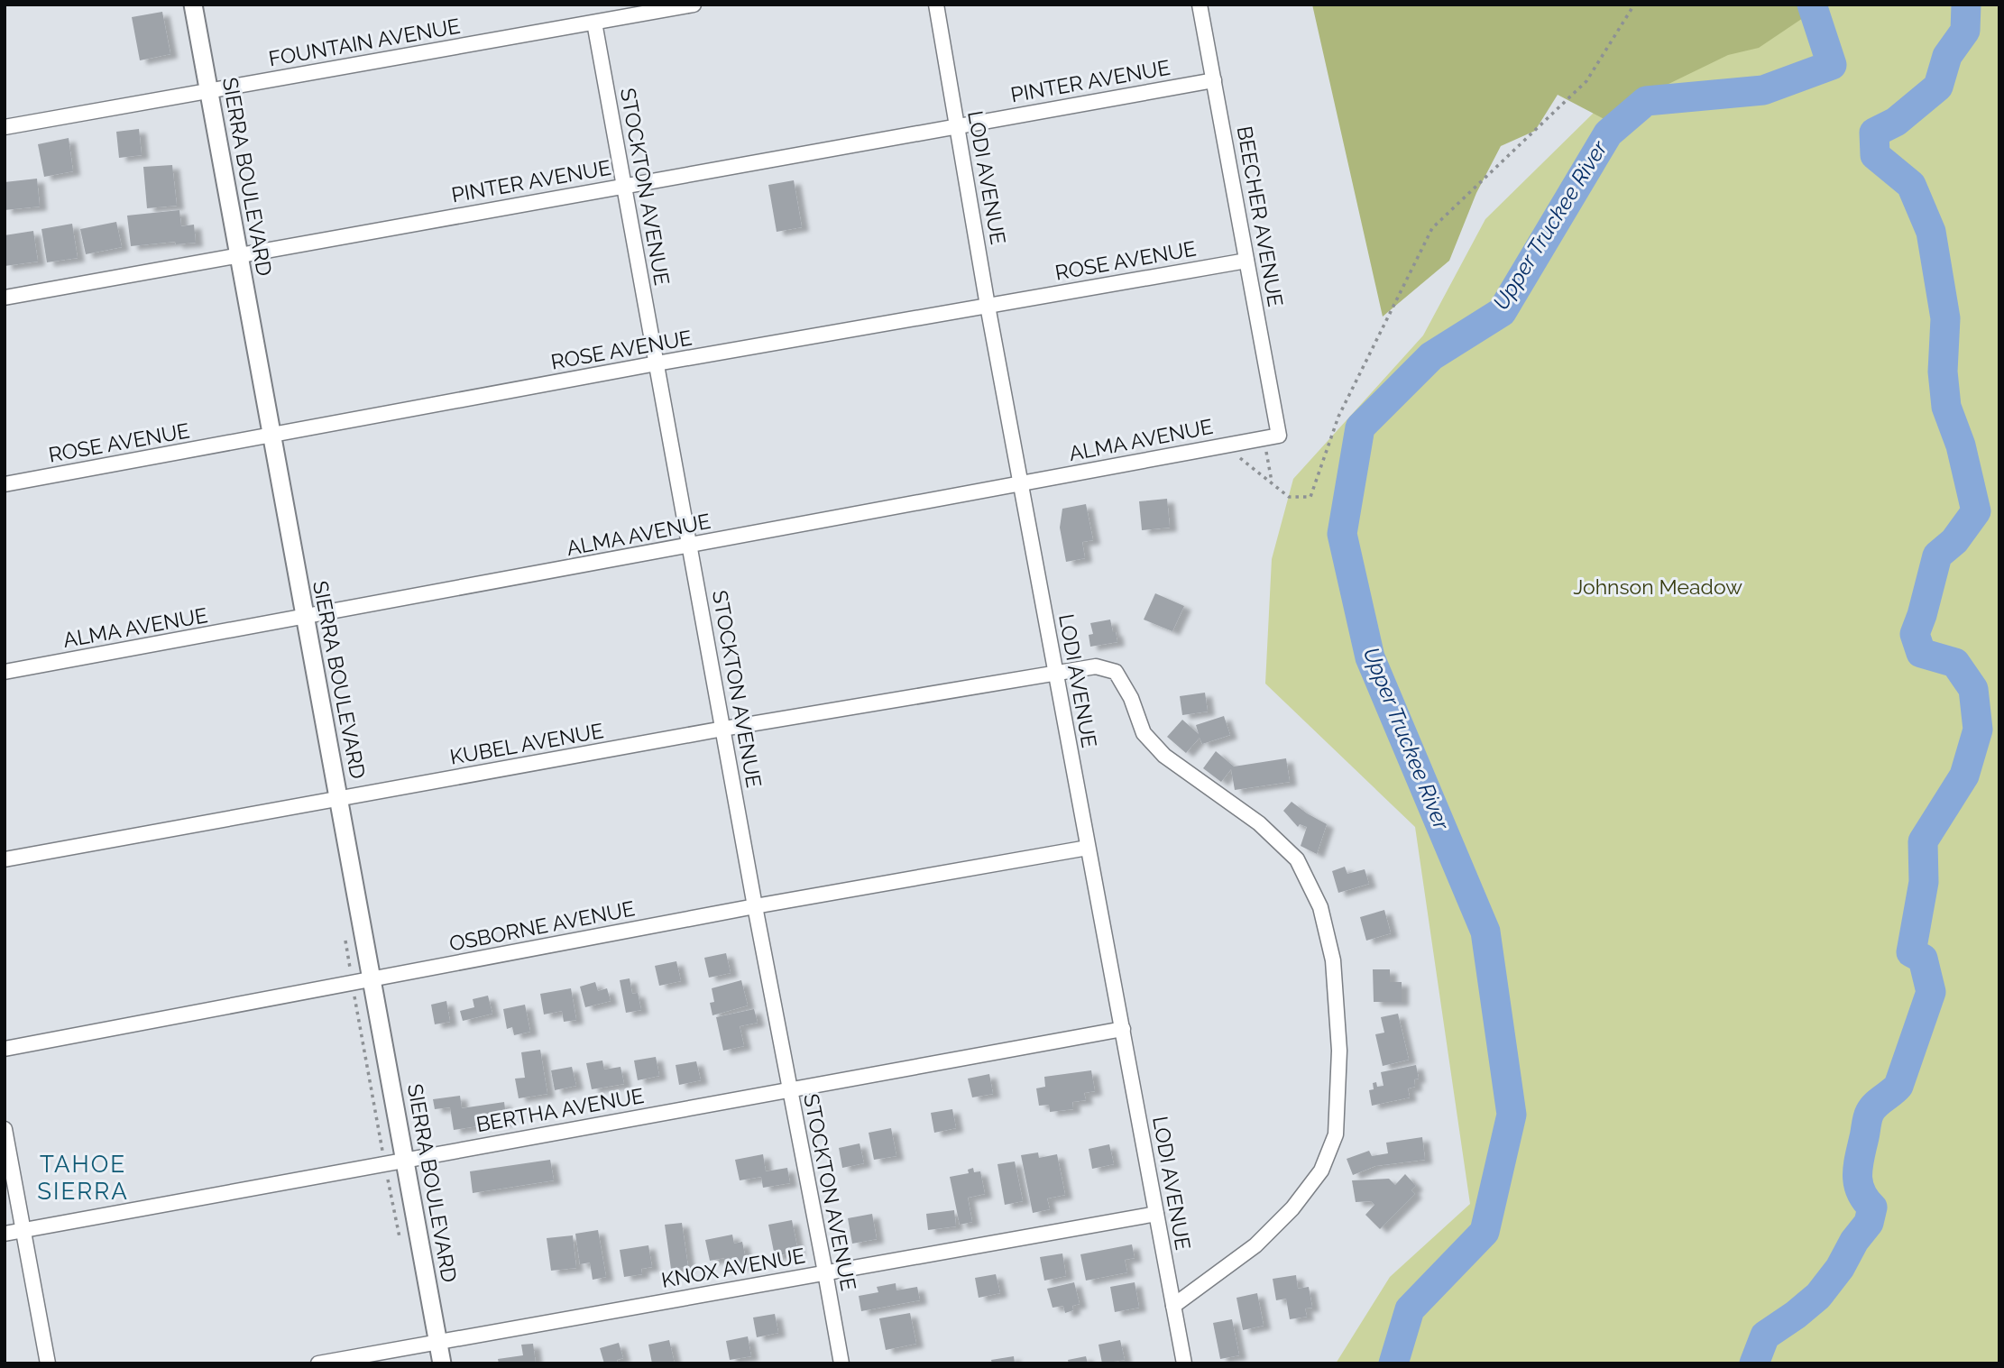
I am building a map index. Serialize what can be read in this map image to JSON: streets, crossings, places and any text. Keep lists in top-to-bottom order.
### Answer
{
  "streets": {
    "street": [
      "FOUNTAIN AVENUE",
      "PINTER AVENUE",
      "SIERRA BOULEVARD",
      "LODI AVENUE",
      "STOCKTON AVENUE",
      "BEECHER AVENUE",
      "ROSE AVENUE",
      "ALMA AVENUE",
      "KUBEL AVENUE",
      "OSBORNE AVENUE",
      "BERTHA AVENUE",
      "KNOX AVENUE"
    ]
  },
  "crossings": [
    ["FOUNTAIN AVENUE", "SIERRA BOULEVARD"],
    ["FOUNTAIN AVENUE", "STOCKTON AVENUE"],
    ["PINTER AVENUE", "SIERRA BOULEVARD"],
    ["PINTER AVENUE", "LODI AVENUE"],
    ["PINTER AVENUE", "STOCKTON AVENUE"],
    ["PINTER AVENUE", "BEECHER AVENUE"],
    ["SIERRA BOULEVARD", "ROSE AVENUE"],
    ["SIERRA BOULEVARD", "ALMA AVENUE"],
    ["SIERRA BOULEVARD", "KUBEL AVENUE"],
    ["SIERRA BOULEVARD", "OSBORNE AVENUE"],
    ["SIERRA BOULEVARD", "BERTHA AVENUE"],
    ["SIERRA BOULEVARD", "KNOX AVENUE"],
    ["LODI AVENUE", "ROSE AVENUE"],
    ["LODI AVENUE", "ALMA AVENUE"],
    ["LODI AVENUE", "KUBEL AVENUE"],
    ["LODI AVENUE", "OSBORNE AVENUE"],
    ["LODI AVENUE", "BERTHA AVENUE"],
    ["LODI AVENUE", "KNOX AVENUE"],
    ["STOCKTON AVENUE", "ROSE AVENUE"],
    ["STOCKTON AVENUE", "ALMA AVENUE"],
    ["STOCKTON AVENUE", "KUBEL AVENUE"],
    ["STOCKTON AVENUE", "OSBORNE AVENUE"],
    ["STOCKTON AVENUE", "BERTHA AVENUE"],
    ["STOCKTON AVENUE", "KNOX AVENUE"],
    ["BEECHER AVENUE", "ROSE AVENUE"],
    ["BEECHER AVENUE", "ALMA AVENUE"]
  ],
  "districts": ["TAHOE SIERRA"],
  "water": ["Upper Truckee River"],
  "parks": ["Johnson Meadow"]
}
